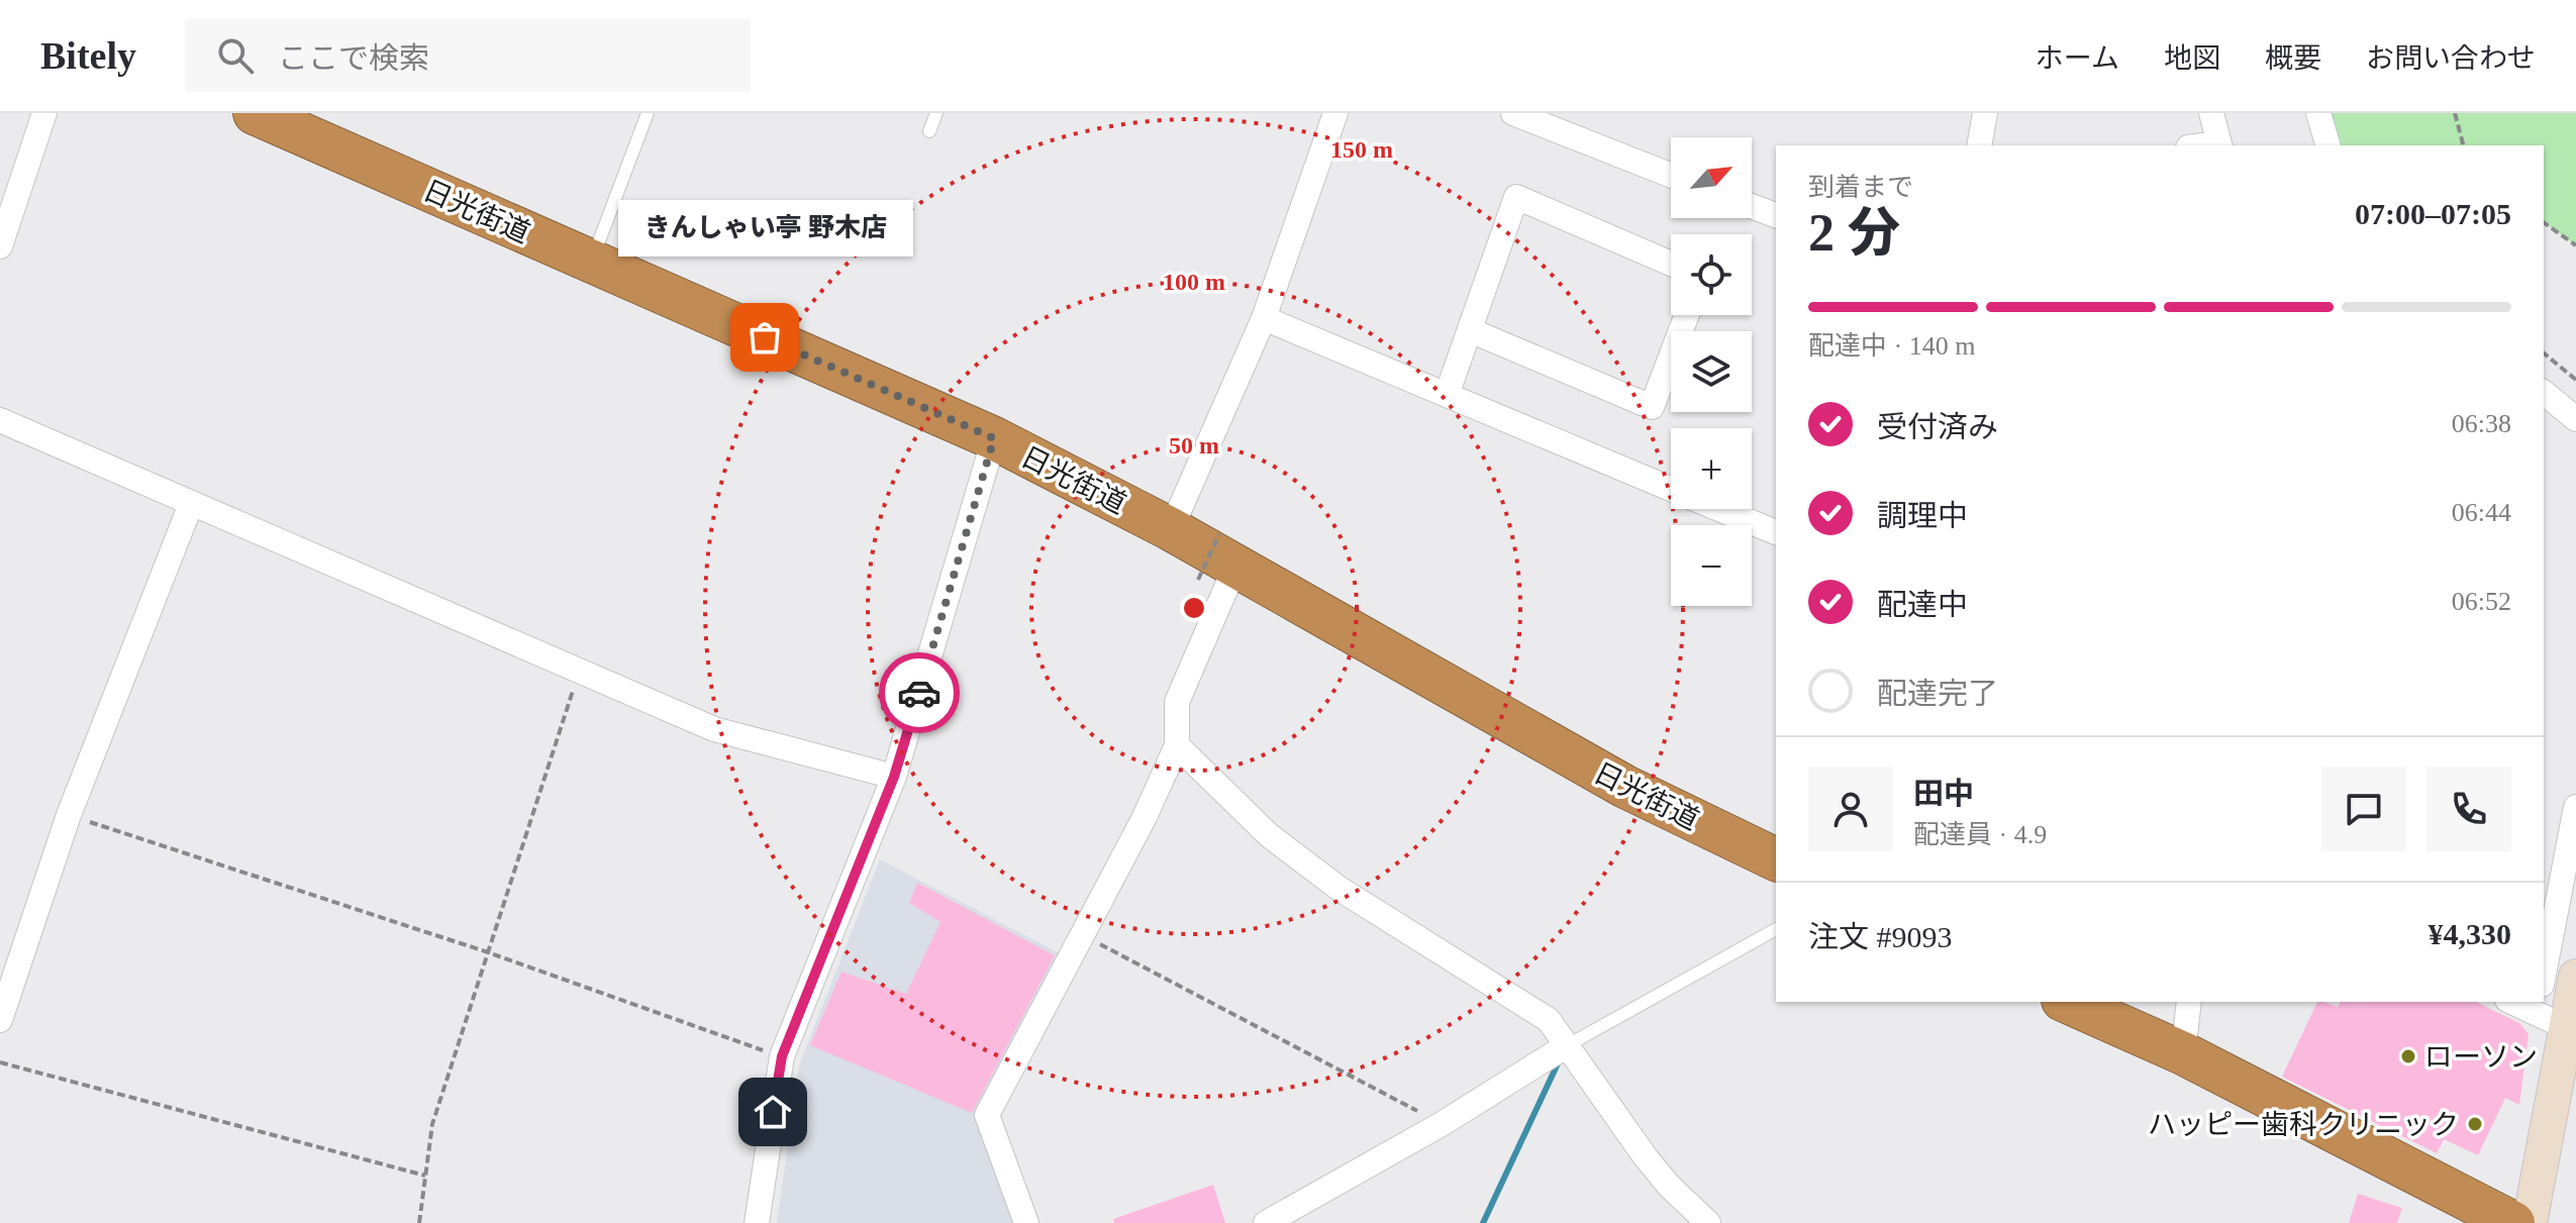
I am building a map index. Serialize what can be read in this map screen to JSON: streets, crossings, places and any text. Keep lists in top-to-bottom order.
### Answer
{
  "streets": {
    "highway": ["日光街道"]
  },
  "places": ["きんしゃい亭 野木店", "ローソン", "ハッピー歯科クリニック"],
  "north": "top right",
  "page": {
    "header": "Bitely",
    "search": "ここで検索",
    "nav": [
      "ホーム",
      "地図",
      "概要",
      "お問い合わせ"
    ],
    "map_buttons": ["+", "−"],
    "heading": ["2 分", "到着まで", "07:00–07:05"],
    "panel": [
      "田中",
      "配達員 · 4.9",
      "注文 #9093",
      "¥4,330"
    ],
    "bubble": "きんしゃい亭 野木店",
    "bar": "配達中 · 140 m",
    "list": [
      ["受付済み", "06:38"],
      ["調理中", "06:44"],
      ["配達中", "06:52"],
      "配達完了"
    ]
  },
  "rings": ["150 m", "100 m", "50 m"]
}
